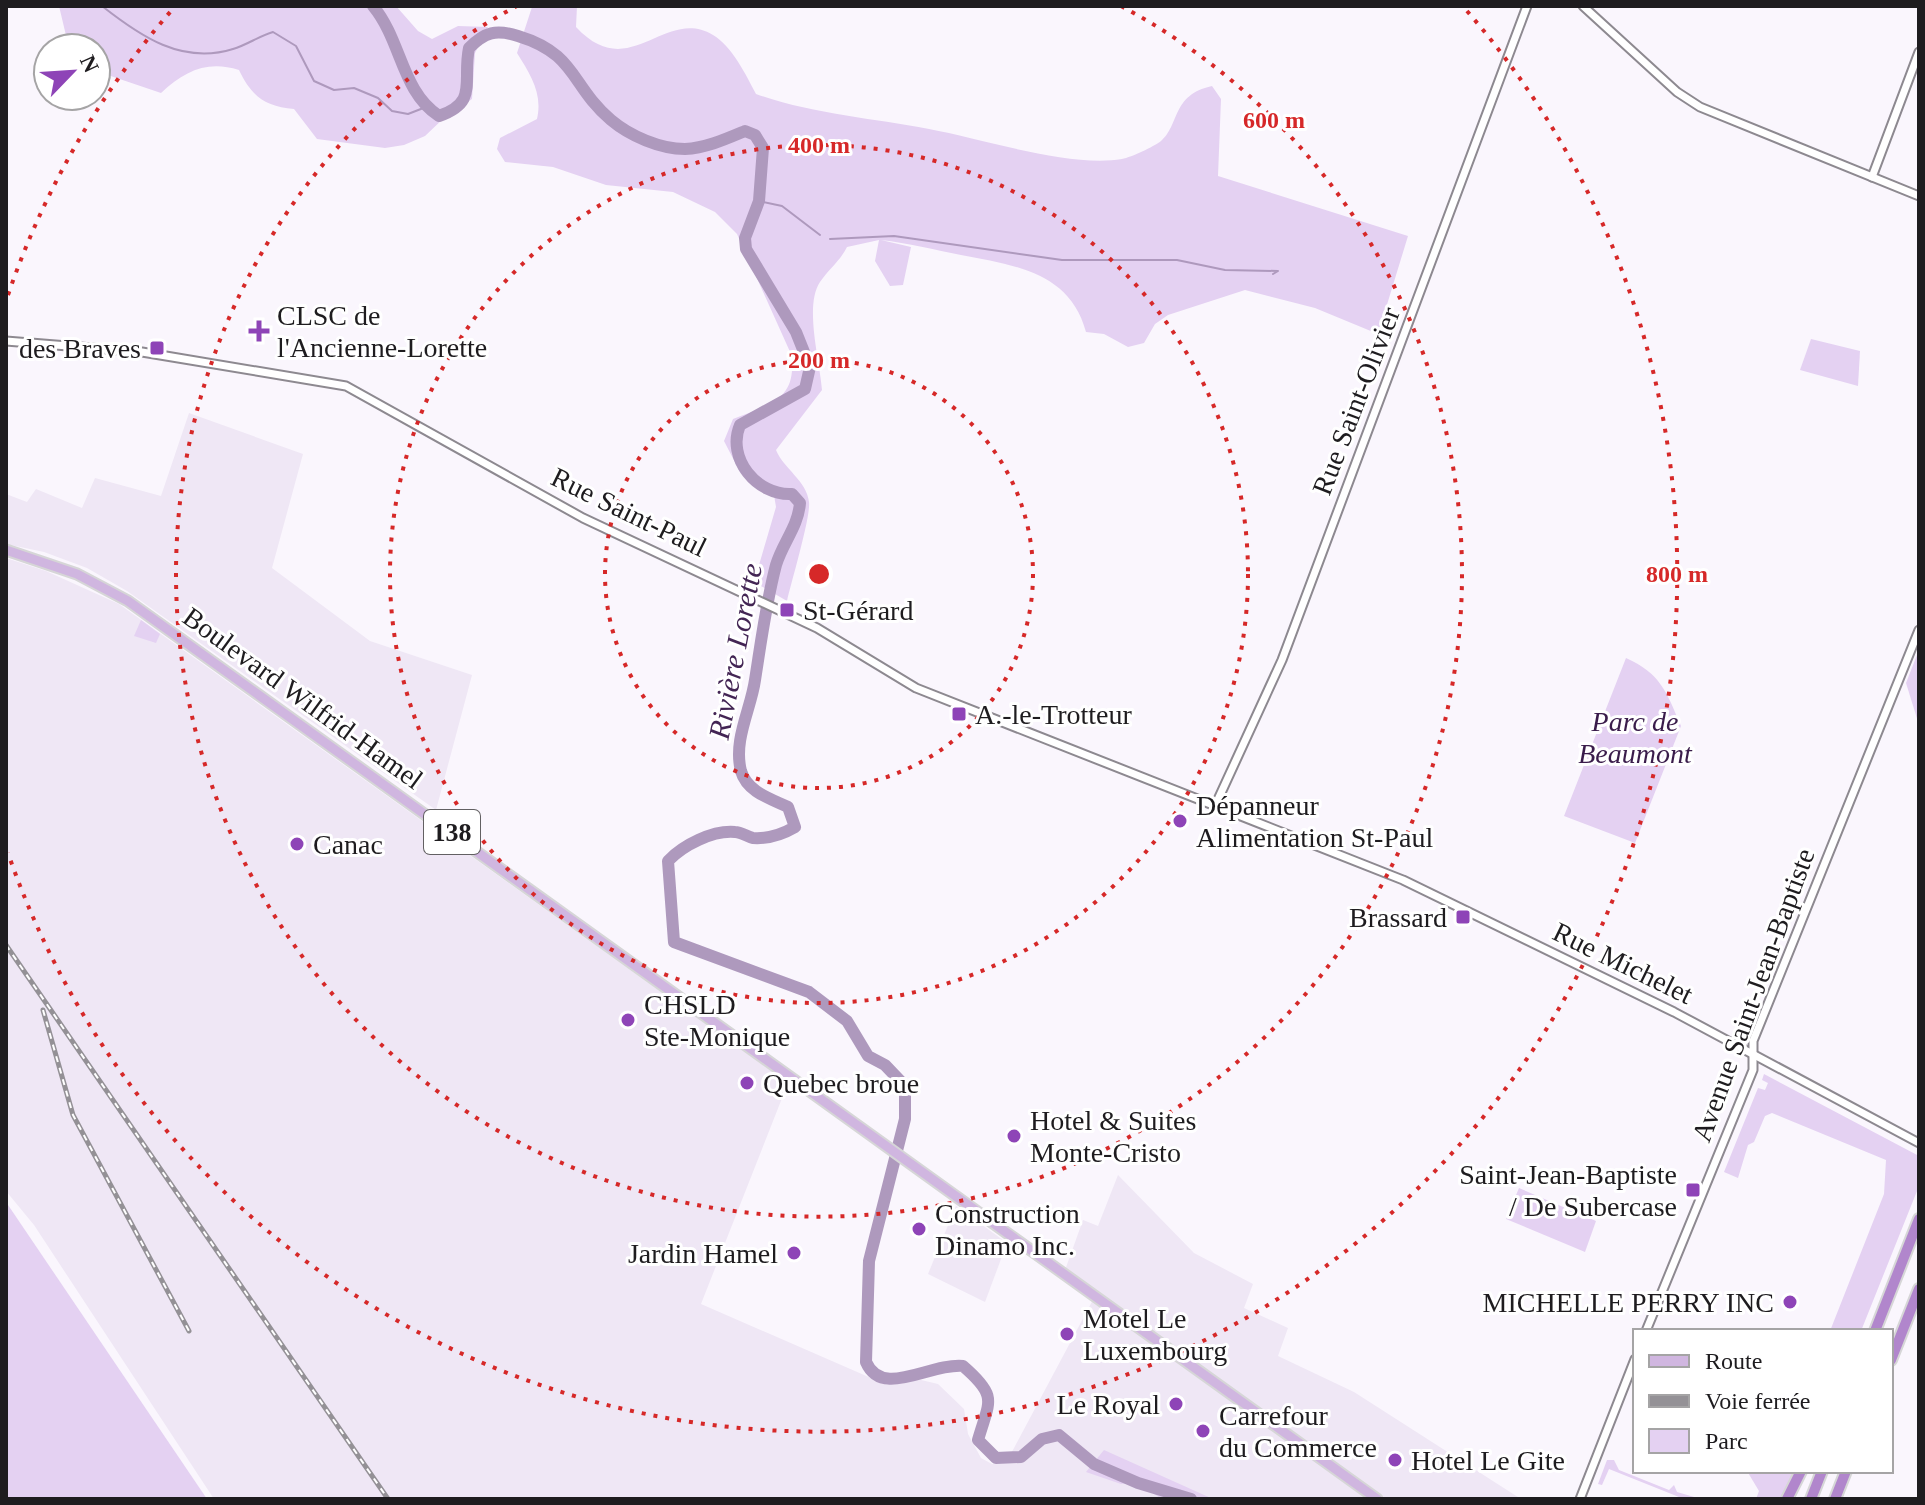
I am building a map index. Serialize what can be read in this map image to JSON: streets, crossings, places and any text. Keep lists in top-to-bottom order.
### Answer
{
  "streets": {
    "main road": ["Boulevard Wilfrid-Hamel", "138"],
    "street": [
      "Rue Saint-Olivier",
      "Rue Saint-Paul",
      "Rue Michelet",
      "Avenue Saint-Jean-Baptiste"
    ]
  },
  "crossings": [
    ["Rue Saint-Olivier", "Rue Saint-Paul"],
    ["Rue Saint-Paul", "Rue Michelet"],
    ["Rue Michelet", "Avenue Saint-Jean-Baptiste"]
  ],
  "water": ["Rivière Lorette"],
  "parks": ["Parc de Beaumont"],
  "places": {
    "health": ["CLSC de l'Ancienne-Lorette"],
    "transit": [
      "des Braves",
      "St-Gérard",
      "A.-le-Trotteur",
      "Brassard",
      "Saint-Jean-Baptiste / De Subercase"
    ],
    "other": [
      "Dépanneur Alimentation St-Paul",
      "Canac",
      "CHSLD Ste-Monique",
      "Quebec broue",
      "Hotel & Suites Monte-Cristo",
      "Construction Dinamo Inc.",
      "Jardin Hamel",
      "MICHELLE PERRY INC",
      "Motel Le Luxembourg",
      "Le Royal",
      "Carrefour du Commerce",
      "Hotel Le Gite"
    ]
  },
  "legend": ["Route", "Voie ferrée", "Parc"],
  "north": "top right",
  "rings": [
    "600 m",
    "400 m",
    "200 m",
    "800 m"
  ]
}
